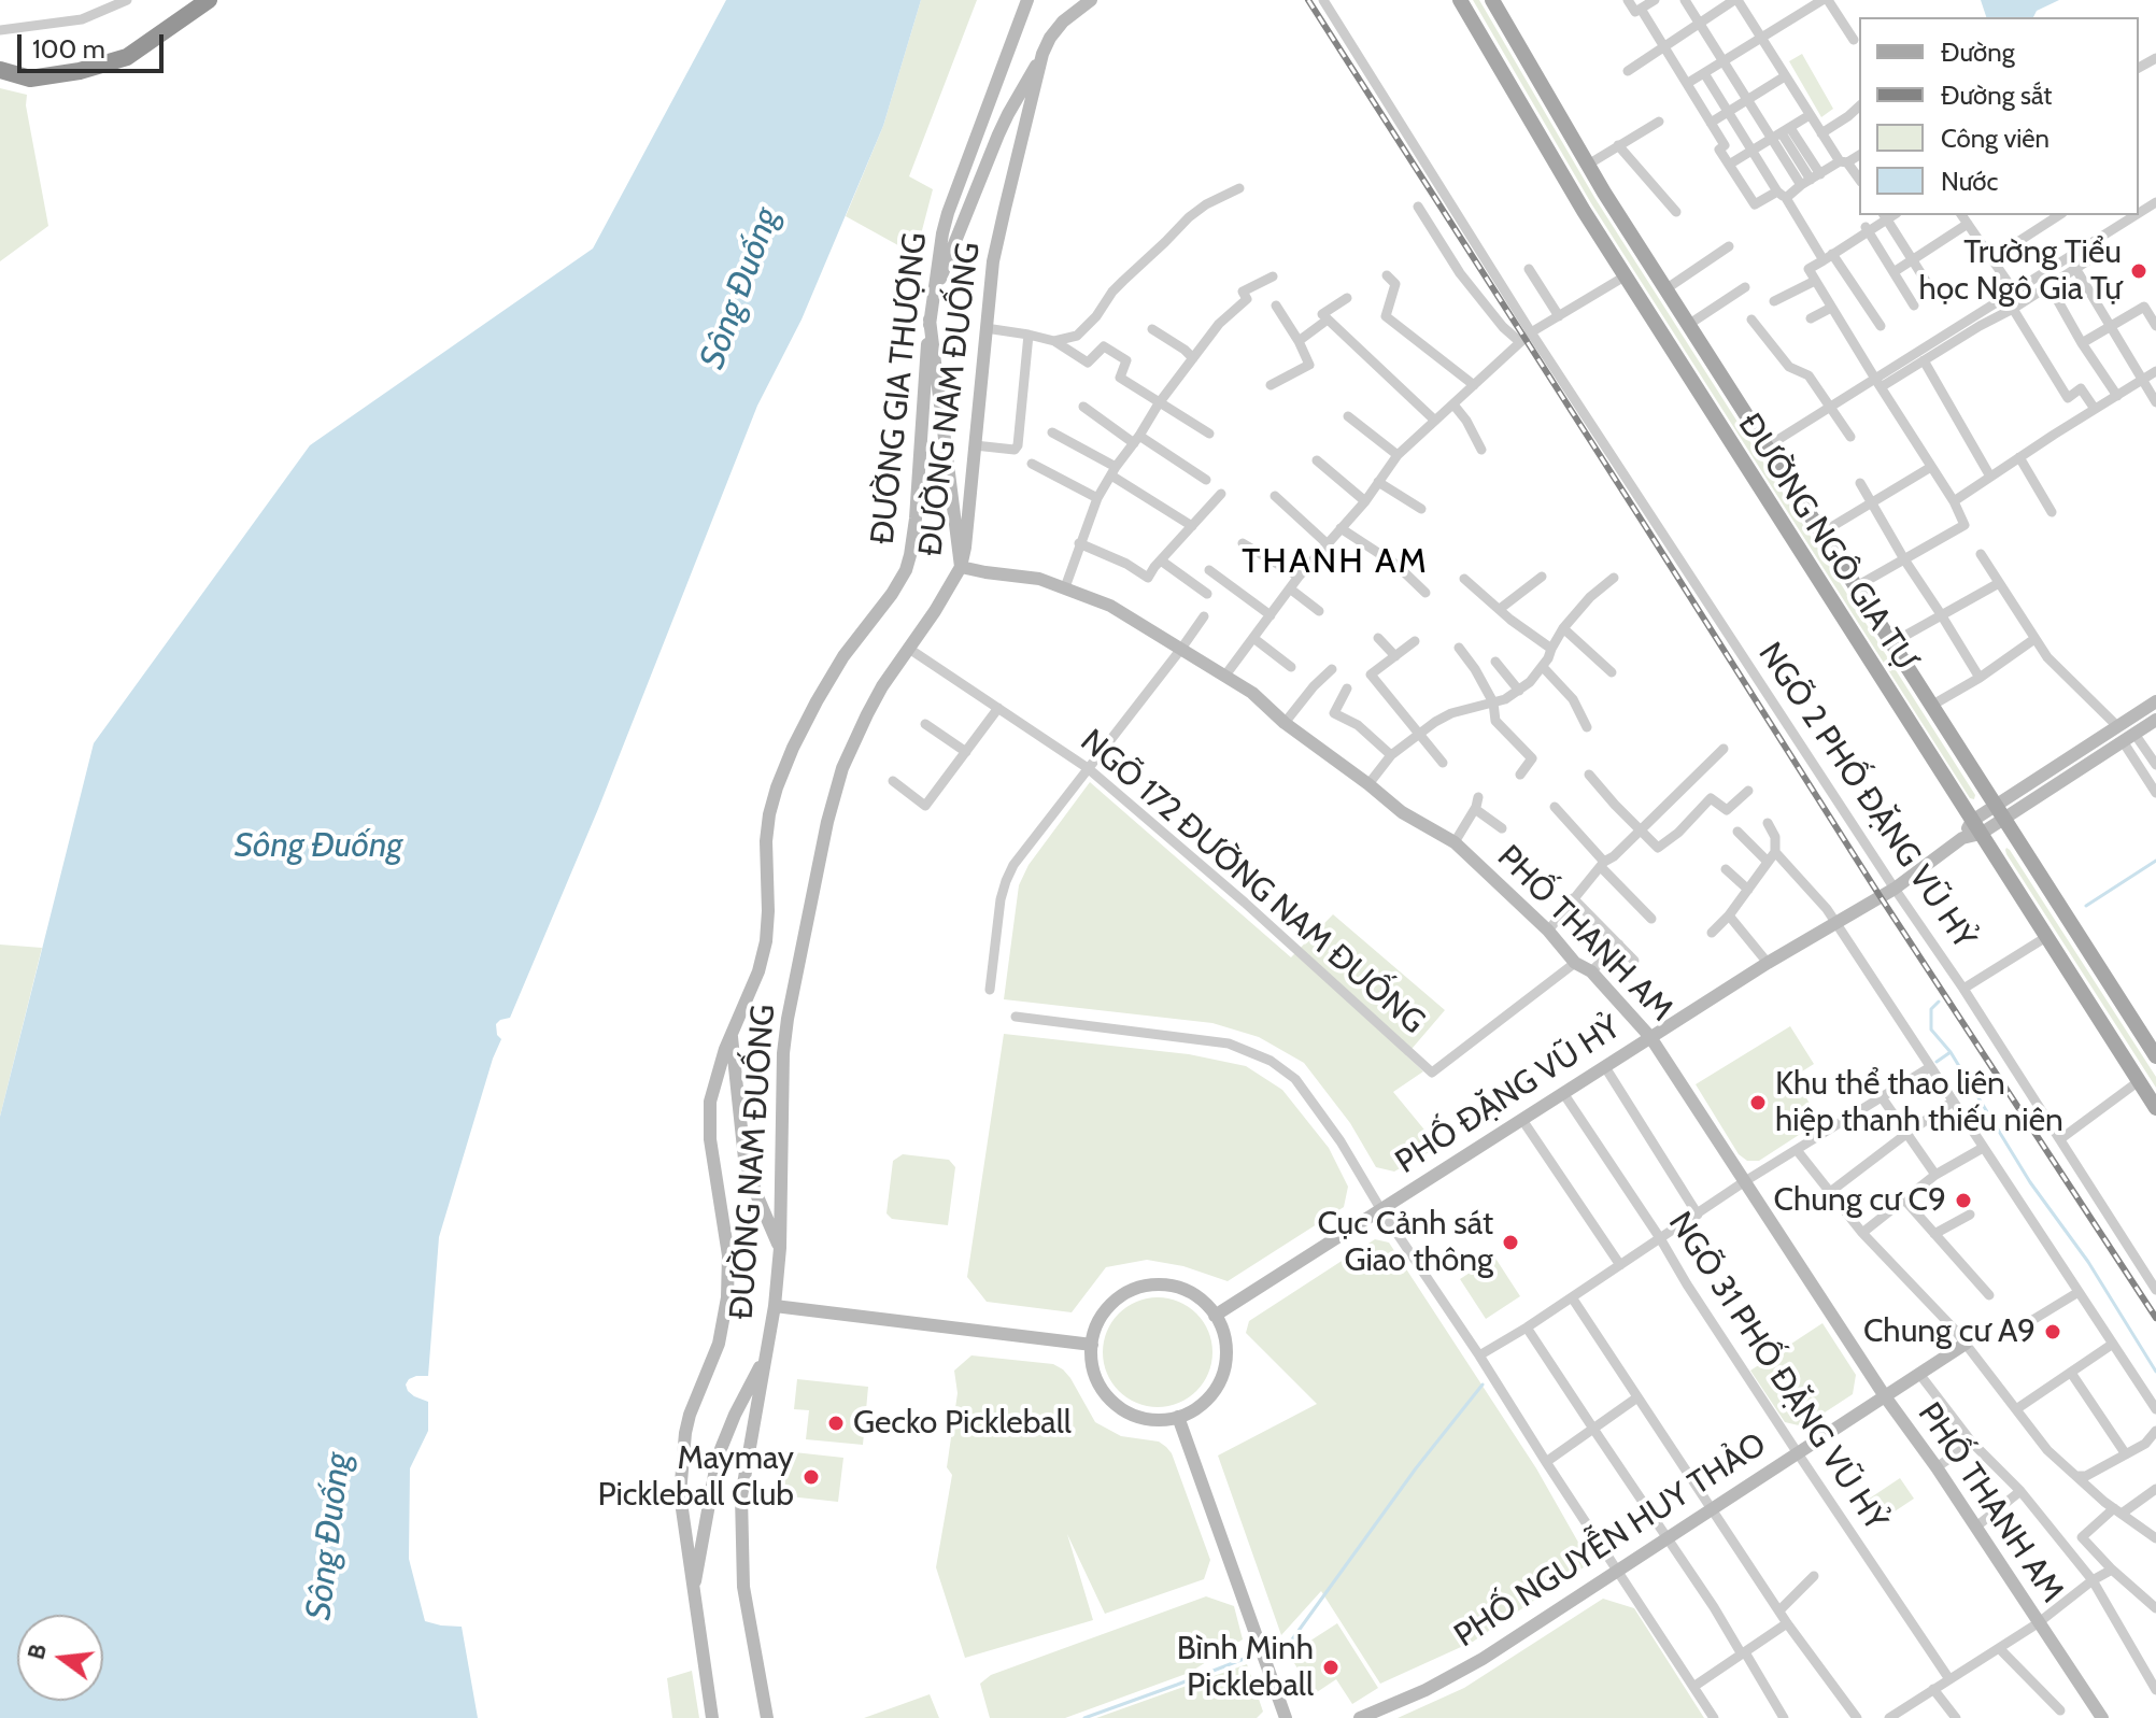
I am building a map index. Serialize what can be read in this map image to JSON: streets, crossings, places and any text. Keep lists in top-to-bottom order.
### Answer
{
  "streets": {
    "main road": ["ĐƯỜNG NGÔ GIA TỰ"],
    "street": [
      "ĐƯỜNG GIA THƯỢNG",
      "ĐƯỜNG NAM ĐUỐNG",
      "NGÕ 2 PHỐ ĐẶNG VŨ HỶ",
      "NGÕ 172 ĐƯỜNG NAM ĐUỐNG",
      "PHỐ THANH AM",
      "PHỐ ĐẶNG VŨ HỶ",
      "NGÕ 31 PHỐ ĐẶNG VŨ HỶ",
      "PHỐ NGUYỄN HUY THẢO"
    ]
  },
  "crossings": [
    ["ĐƯỜNG NAM ĐUỐNG", "NGÕ 172 ĐƯỜNG NAM ĐUỐNG"],
    ["ĐƯỜNG NAM ĐUỐNG", "PHỐ THANH AM"],
    ["ĐƯỜNG NGÔ GIA TỰ", "PHỐ ĐẶNG VŨ HỶ"],
    ["NGÕ 2 PHỐ ĐẶNG VŨ HỶ", "PHỐ ĐẶNG VŨ HỶ"],
    ["NGÕ 172 ĐƯỜNG NAM ĐUỐNG", "PHỐ THANH AM"],
    ["PHỐ THANH AM", "PHỐ ĐẶNG VŨ HỶ"],
    ["PHỐ THANH AM", "PHỐ NGUYỄN HUY THẢO"],
    ["PHỐ ĐẶNG VŨ HỶ", "NGÕ 31 PHỐ ĐẶNG VŨ HỶ"],
    ["NGÕ 31 PHỐ ĐẶNG VŨ HỶ", "PHỐ NGUYỄN HUY THẢO"]
  ],
  "districts": ["THANH AM"],
  "water": ["Sông Đuống"],
  "places": [
    "Trường Tiểu học Ngô Gia Tự",
    "Khu thể thao liên hiệp thanh thiếu niên",
    "Chung cư C9",
    "Cục Cảnh sát Giao thông",
    "Chung cư A9",
    "Gecko Pickleball",
    "Maymay Pickleball Club",
    "Bình Minh Pickleball"
  ],
  "legend": [
    "Đường",
    "Đường sắt",
    "Công viên",
    "Nước"
  ],
  "scale_bar": "100 m",
  "north": "left"
}
